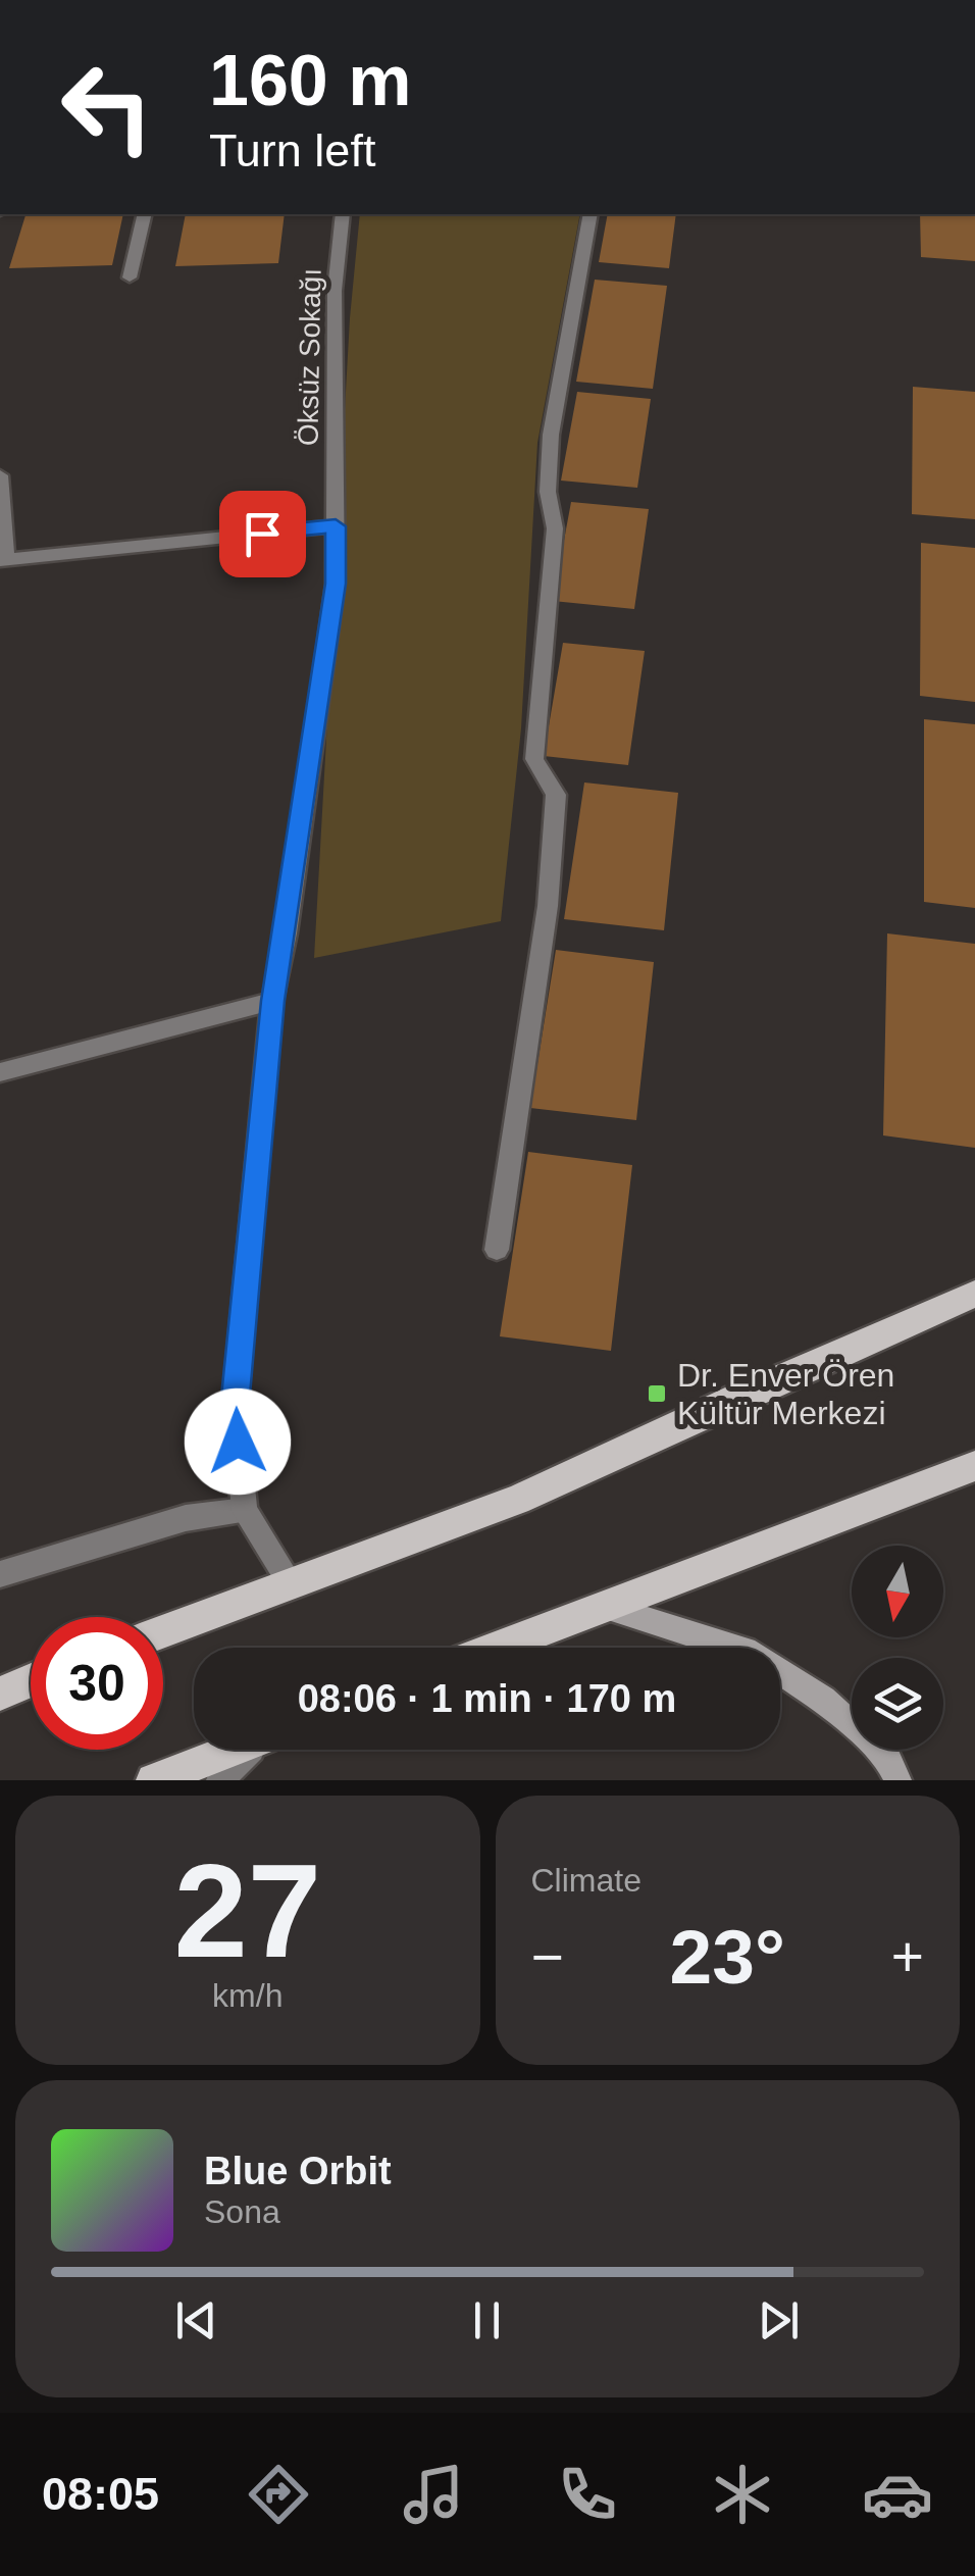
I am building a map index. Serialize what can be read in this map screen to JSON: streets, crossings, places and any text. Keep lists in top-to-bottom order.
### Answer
{
  "streets": {
    "street": ["Öksüz Sokağı"]
  },
  "places": {
    "transit": ["Dr. Enver Ören Kültür Merkezi"]
  },
  "north": "bottom",
  "page": {
    "turn": ["160 m", "Turn left"],
    "limit": "30",
    "trip": "08:06 · 1 min · 170 m",
    "tile": [
      ["27", "km/h"],
      "Climate"
    ],
    "heat": ["−", "23°", "+"],
    "song": ["Blue Orbit", "Sona"],
    "tabs": "08:05"
  }
}
